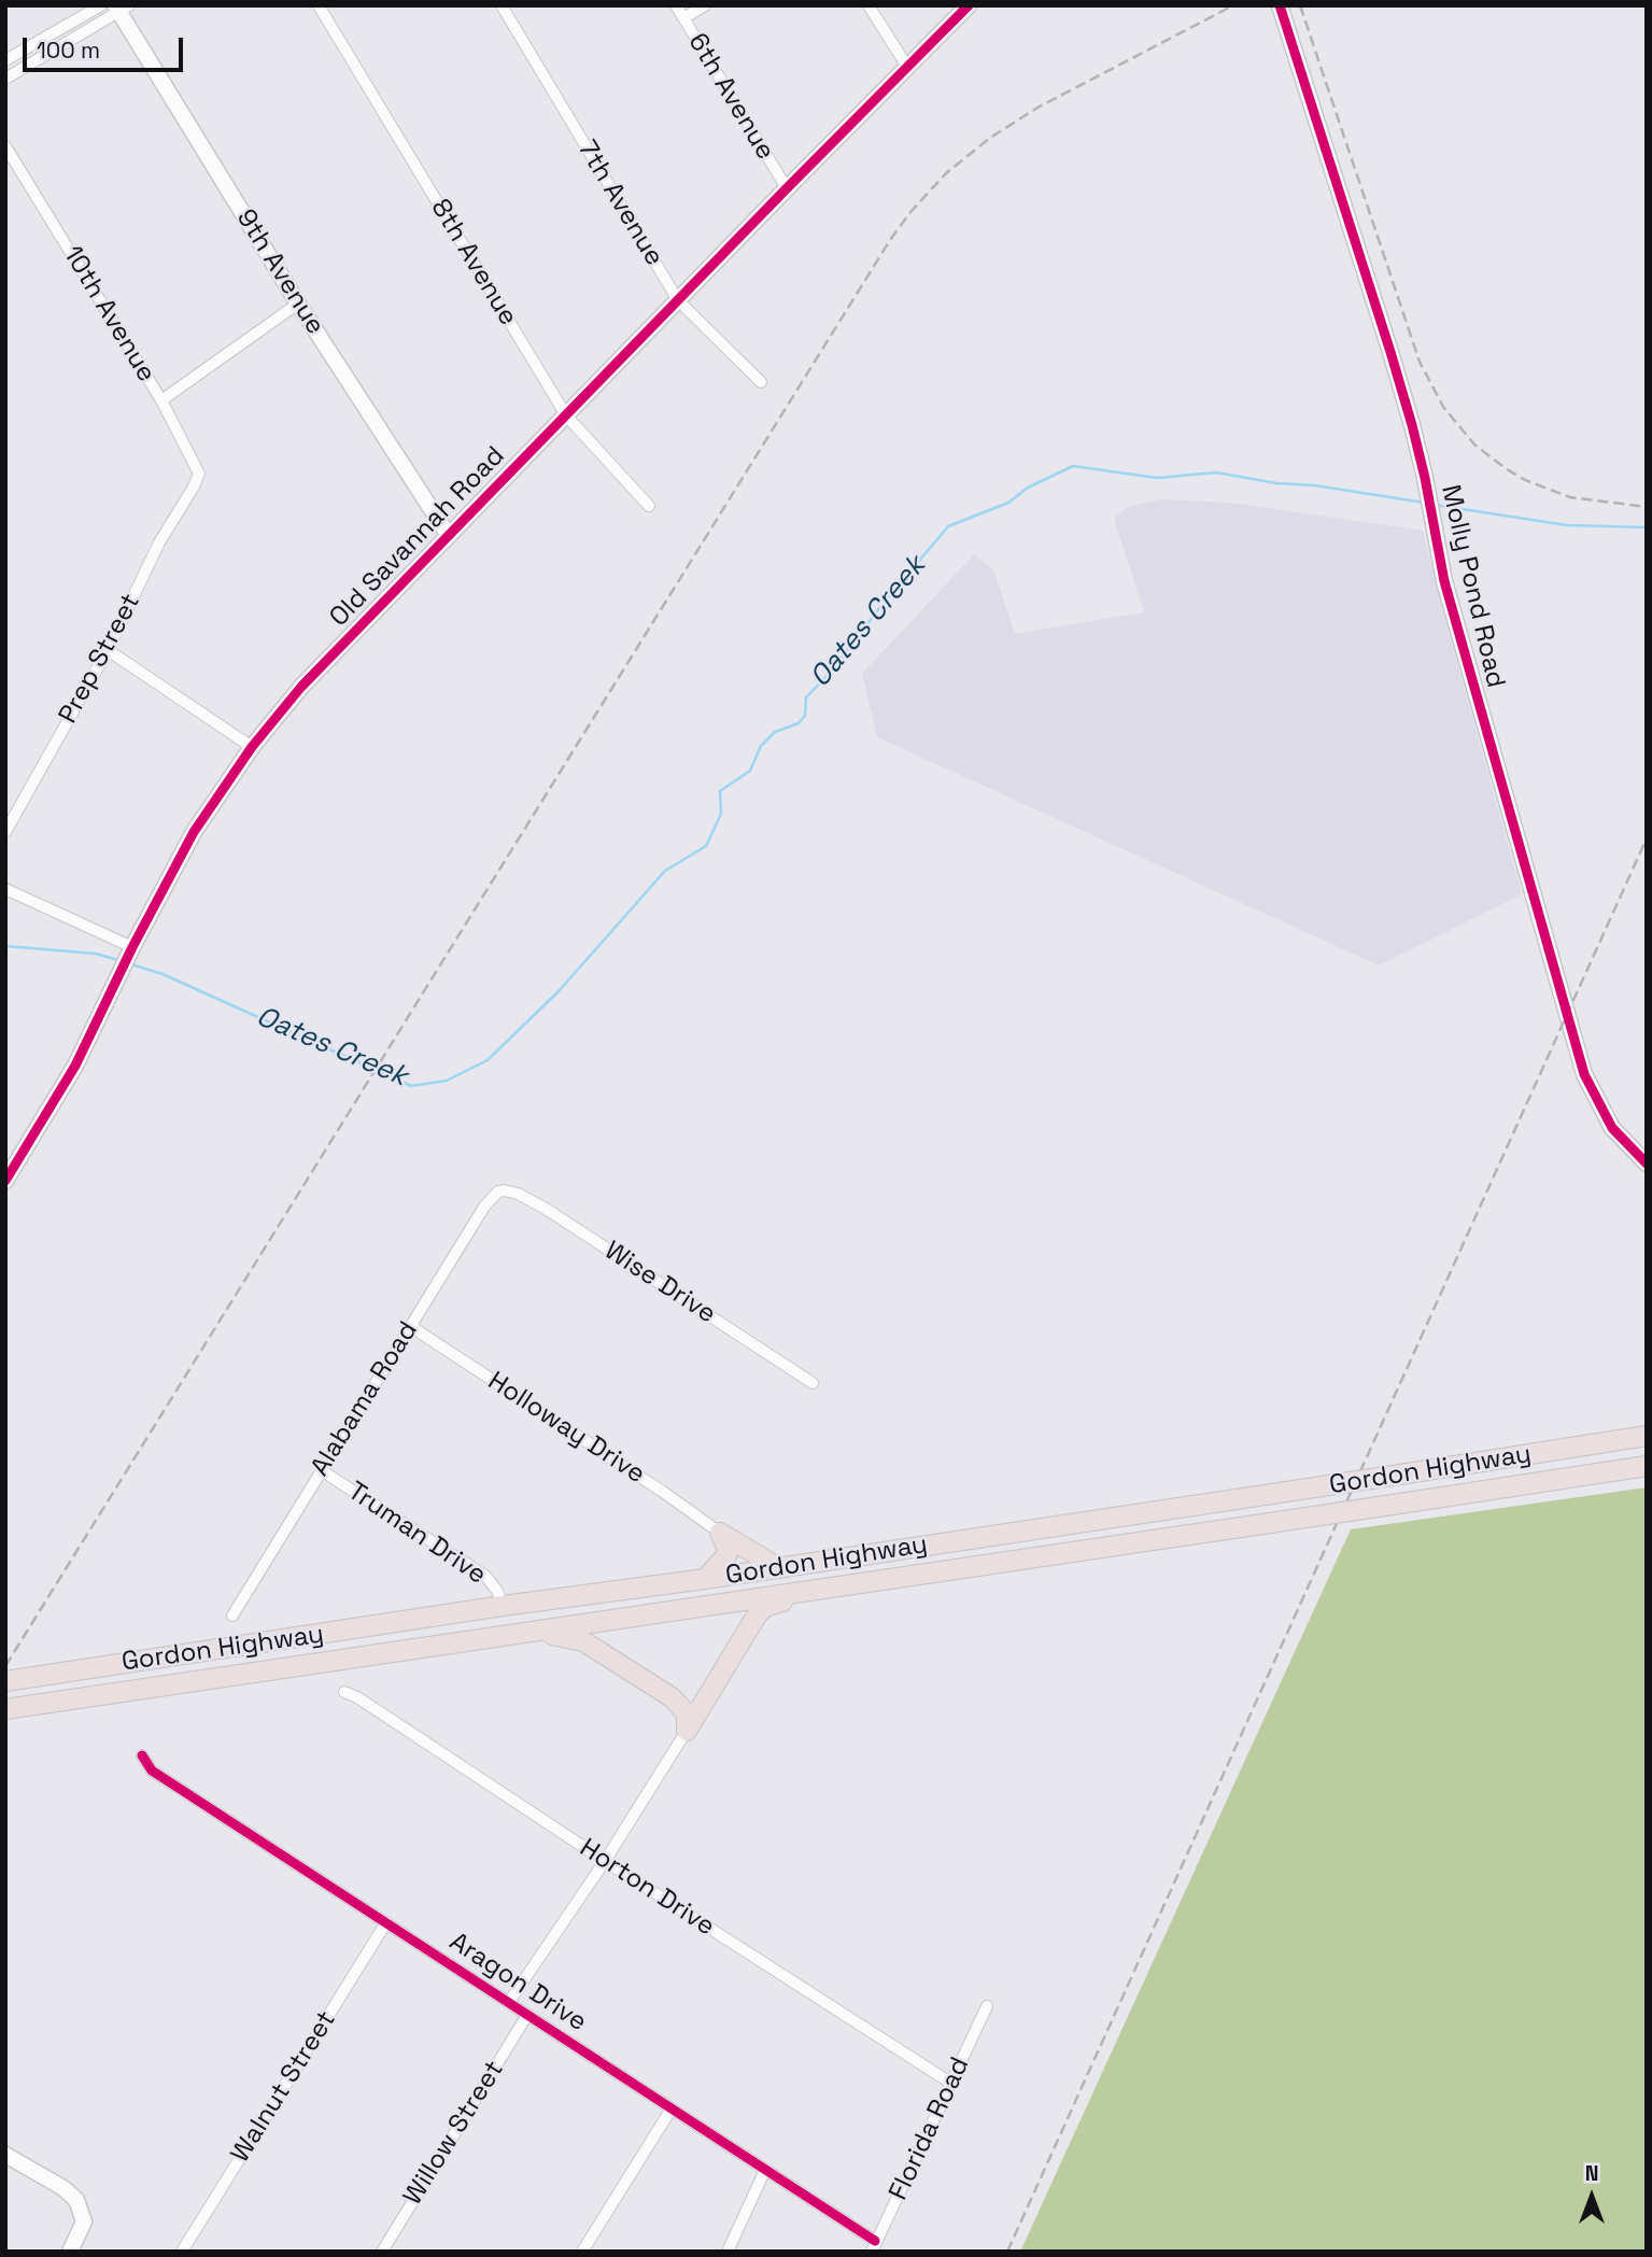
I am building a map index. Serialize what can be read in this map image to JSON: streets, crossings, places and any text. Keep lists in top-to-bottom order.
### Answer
{
  "streets": {
    "highway": ["Gordon Highway"],
    "street": [
      "6th Avenue",
      "7th Avenue",
      "8th Avenue",
      "9th Avenue",
      "10th Avenue",
      "Old Savannah Road",
      "Molly Pond Road",
      "Prep Street",
      "Wise Drive",
      "Alabama Road",
      "Holloway Drive",
      "Truman Drive",
      "Horton Drive",
      "Aragon Drive",
      "Walnut Street",
      "Florida Road",
      "Willow Street"
    ]
  },
  "crossings": [
    ["6th Avenue", "Old Savannah Road"],
    ["7th Avenue", "Old Savannah Road"],
    ["8th Avenue", "Old Savannah Road"],
    ["9th Avenue", "Old Savannah Road"],
    ["10th Avenue", "Prep Street"],
    ["Wise Drive", "Alabama Road"],
    ["Alabama Road", "Holloway Drive"],
    ["Alabama Road", "Truman Drive"],
    ["Gordon Highway", "Truman Drive"],
    ["Horton Drive", "Florida Road"],
    ["Aragon Drive", "Walnut Street"],
    ["Aragon Drive", "Florida Road"],
    ["Aragon Drive", "Willow Street"]
  ],
  "water": ["Oates Creek"],
  "scale_bar": "100 m",
  "north": "top"
}
